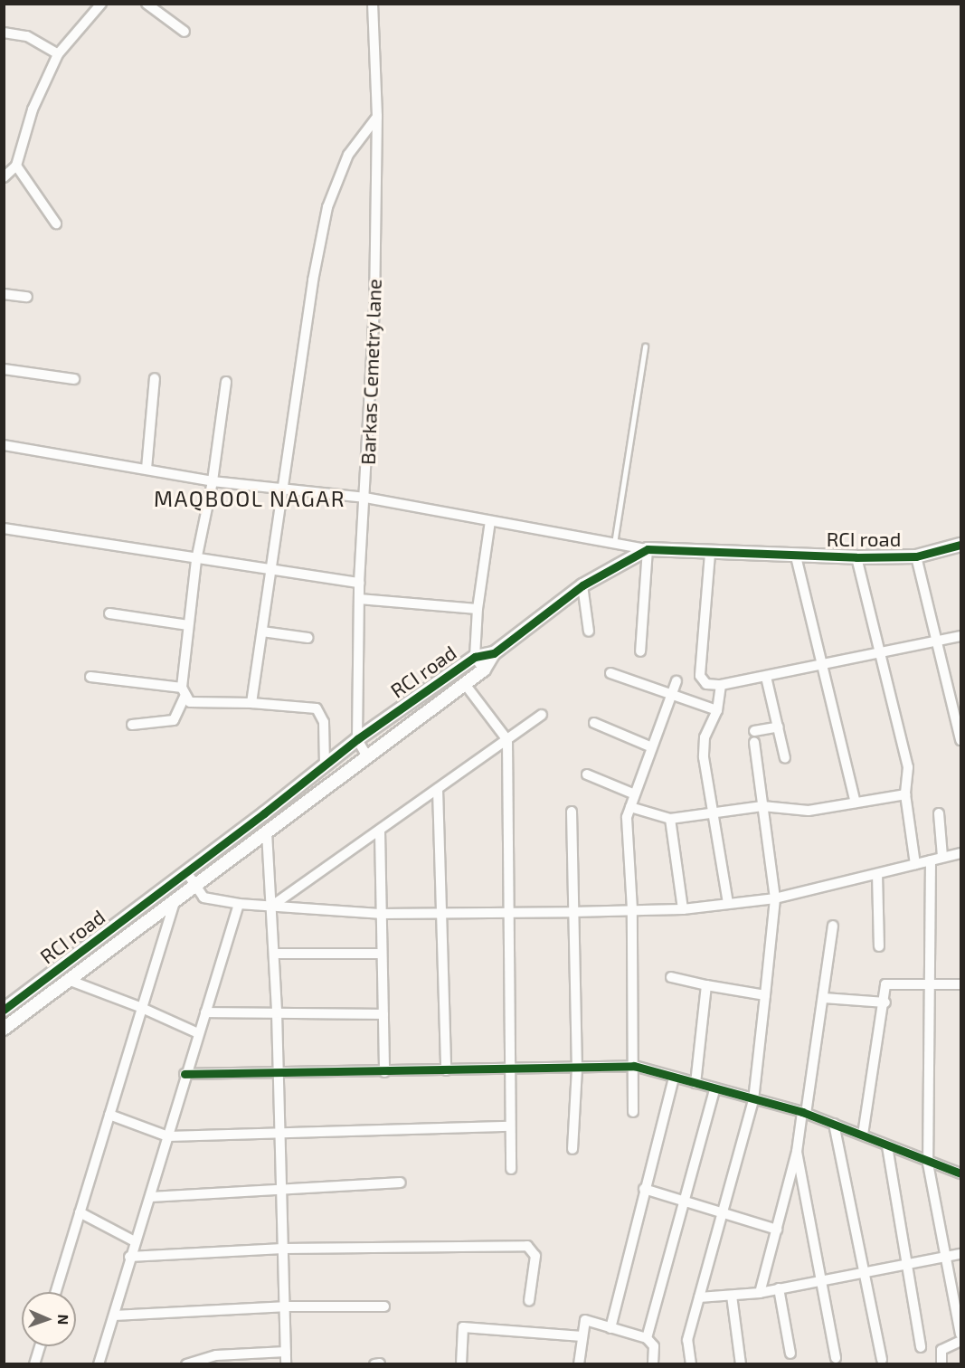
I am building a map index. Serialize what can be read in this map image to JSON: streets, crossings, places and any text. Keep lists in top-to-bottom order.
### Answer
{
  "streets": {
    "street": ["Barkas Cemetry lane", "RCI road"]
  },
  "crossings": [
    ["Barkas Cemetry lane", "RCI road"]
  ],
  "districts": ["MAQBOOL NAGAR"],
  "north": "right"
}
